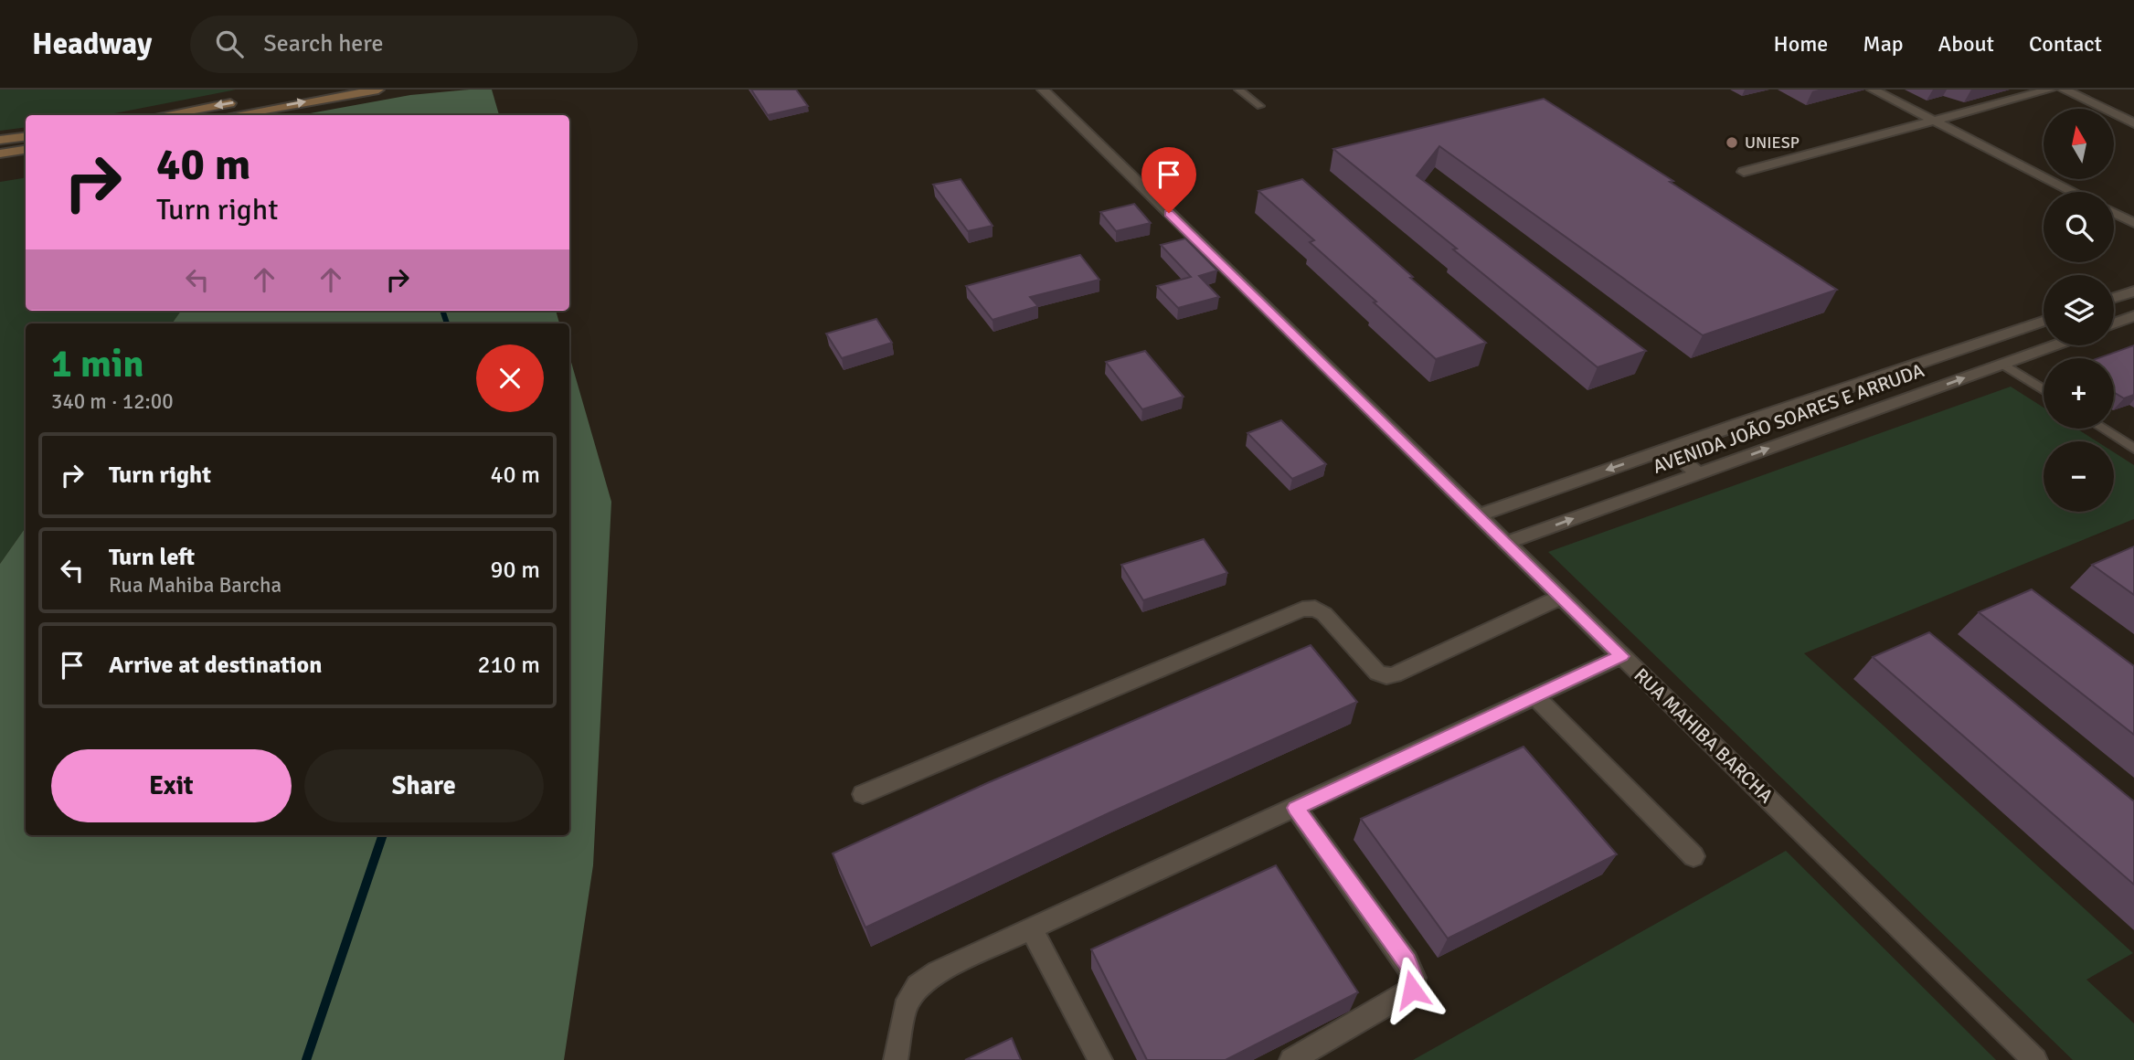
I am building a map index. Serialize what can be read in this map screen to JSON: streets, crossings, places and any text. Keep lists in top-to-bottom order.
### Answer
{
  "streets": {
    "street": ["AVENIDA JOÃO SOARES E ARRUDA", "RUA MAHIBA BARCHA"]
  },
  "crossings": [
    ["AVENIDA JOÃO SOARES E ARRUDA", "RUA MAHIBA BARCHA"]
  ],
  "places": ["UNIESP"],
  "north": "top",
  "page": {
    "header": "Headway",
    "search": "Search here",
    "nav": [
      "Home",
      "Map",
      "About",
      "Contact"
    ],
    "map_buttons": ["+", "−"],
    "turn": ["40 m", "Turn right"],
    "heading": ["1 min", "340 m · 12:00"],
    "list": [
      {
        "name": "Turn right",
        "value": "40 m"
      },
      {
        "name": "Turn left",
        "note": "Rua Mahiba Barcha",
        "value": "90 m"
      },
      {
        "name": "Arrive at destination",
        "value": "210 m"
      }
    ],
    "buttons": ["Exit", "Share"]
  }
}
